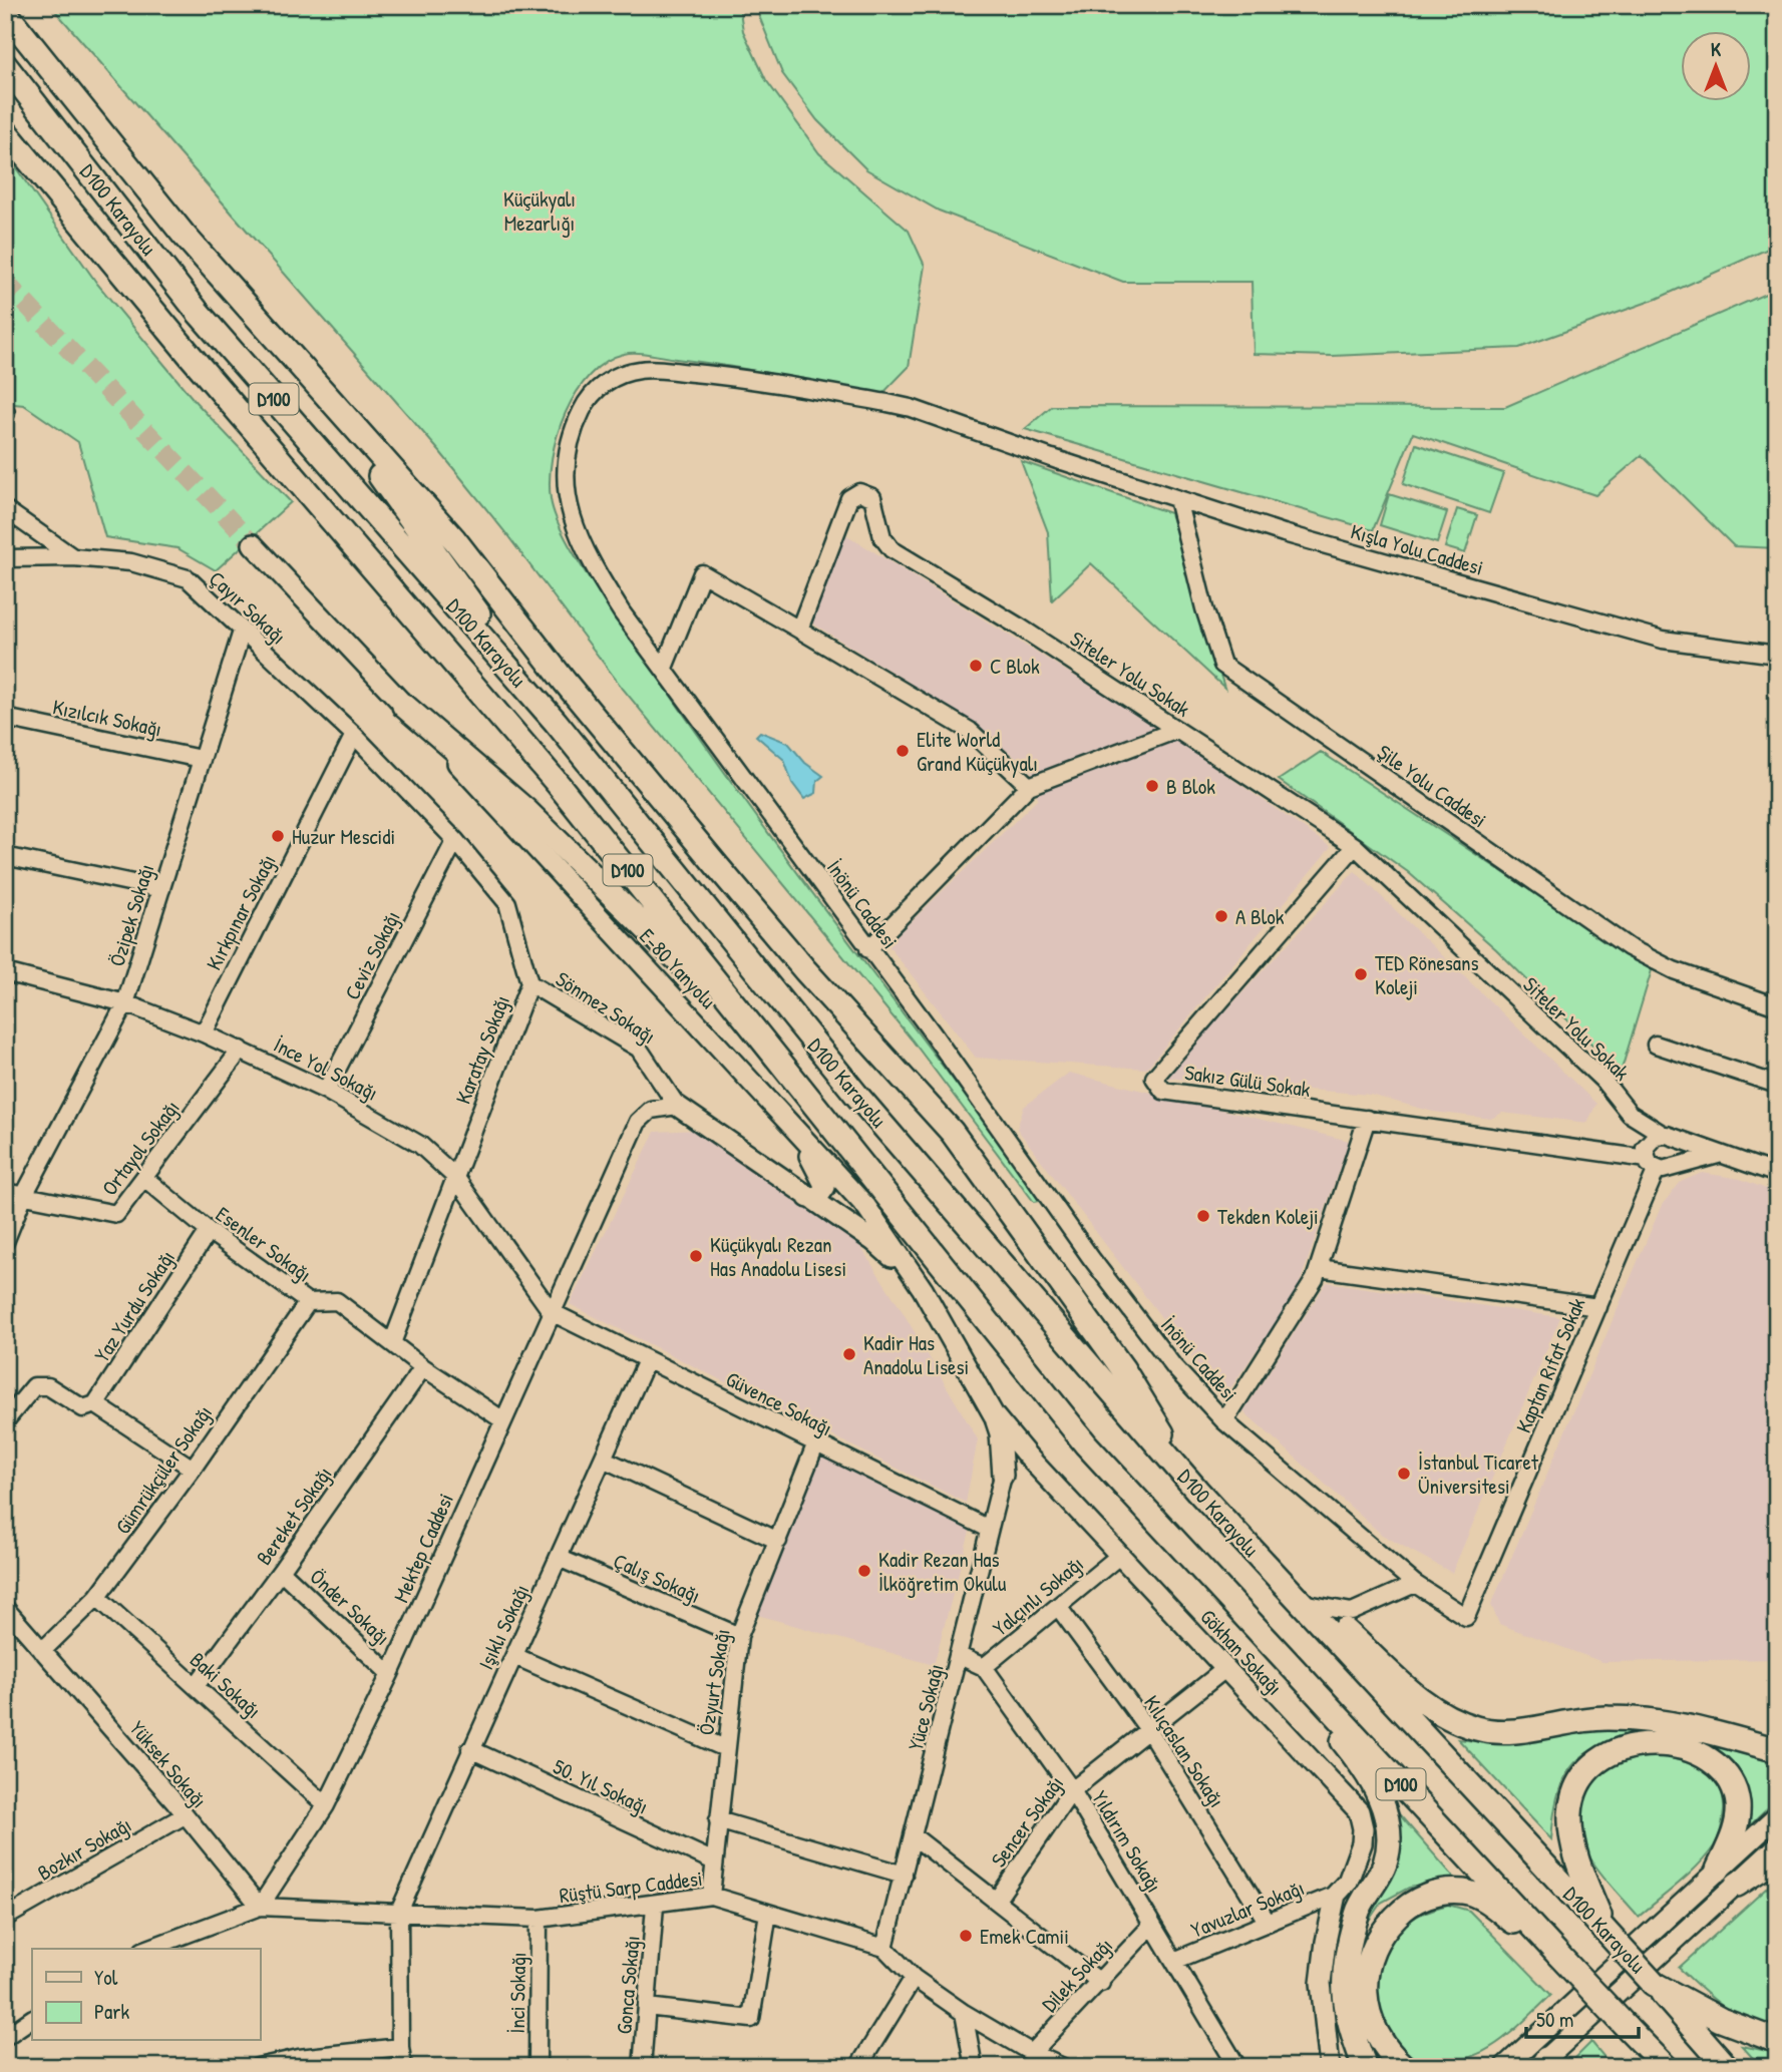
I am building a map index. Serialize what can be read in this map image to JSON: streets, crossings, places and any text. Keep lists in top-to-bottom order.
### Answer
{
  "streets": {
    "highway": ["D100 Karayolu", "D100"],
    "main road": ["E-80 Yanyolu", "Gökhan Sokağı"],
    "street": [
      "Kışla Yolu Caddesi",
      "Çayır Sokağı",
      "Siteler Yolu Sokak",
      "Kızılcık Sokağı",
      "Şile Yolu Caddesi",
      "İnönü Caddesi",
      "Kırkpınar Sokağı",
      "Özipek Sokağı",
      "Ceviz Sokağı",
      "Sönmez Sokağı",
      "Karatay Sokağı",
      "İnce Yol Sokağı",
      "Sakız Gülü Sokak",
      "Ortayol Sokağı",
      "Esenler Sokağı",
      "Yaz Yurdu Sokağı",
      "Kaptan Rıfat Sokak",
      "Güvence Sokağı",
      "Gümrükçüler Sokağı",
      "Bereket Sokağı",
      "Mektep Caddesi",
      "Çalış Sokağı",
      "Yalçınlı Sokağı",
      "Önder Sokağı",
      "Işıklı Sokağı",
      "Özyurt Sokağı",
      "Baki Sokağı",
      "Yüce Sokağı",
      "Kılıçaslan Sokağı",
      "Yüksek Sokağı",
      "50. Yıl Sokağı",
      "Sencer Sokağı",
      "Yıldırım Sokağı",
      "Bozkır Sokağı",
      "Rüştü Sarp Caddesi",
      "Yavuzlar Sokağı",
      "Dilek Sokağı",
      "Gonca Sokağı",
      "İnci Sokağı"
    ]
  },
  "crossings": [
    ["Kışla Yolu Caddesi", "Şile Yolu Caddesi"],
    ["Kışla Yolu Caddesi", "İnönü Caddesi"],
    ["Çayır Sokağı", "Kırkpınar Sokağı"],
    ["Çayır Sokağı", "Özipek Sokağı"],
    ["Çayır Sokağı", "Karatay Sokağı"],
    ["Siteler Yolu Sokak", "Sakız Gülü Sokak"],
    ["Siteler Yolu Sokak", "Kaptan Rıfat Sokak"],
    ["Kızılcık Sokağı", "Özipek Sokağı"],
    ["İnönü Caddesi", "Kaptan Rıfat Sokak"],
    ["Kırkpınar Sokağı", "Karatay Sokağı"],
    ["Kırkpınar Sokağı", "İnce Yol Sokağı"],
    ["Özipek Sokağı", "İnce Yol Sokağı"],
    ["Özipek Sokağı", "Ortayol Sokağı"],
    ["Ceviz Sokağı", "Karatay Sokağı"],
    ["Ceviz Sokağı", "İnce Yol Sokağı"],
    ["E-80 Yanyolu", "Gökhan Sokağı"],
    ["Sönmez Sokağı", "Karatay Sokağı"],
    ["Sönmez Sokağı", "Mektep Caddesi"],
    ["Karatay Sokağı", "İnce Yol Sokağı"],
    ["Karatay Sokağı", "Esenler Sokağı"],
    ["İnce Yol Sokağı", "Ortayol Sokağı"],
    ["İnce Yol Sokağı", "Güvence Sokağı"],
    ["İnce Yol Sokağı", "Mektep Caddesi"],
    ["Sakız Gülü Sokak", "Kaptan Rıfat Sokak"],
    ["Ortayol Sokağı", "Esenler Sokağı"],
    ["Esenler Sokağı", "Yaz Yurdu Sokağı"],
    ["Esenler Sokağı", "Gümrükçüler Sokağı"],
    ["Esenler Sokağı", "Bereket Sokağı"],
    ["Esenler Sokağı", "Mektep Caddesi"],
    ["Güvence Sokağı", "Mektep Caddesi"],
    ["Güvence Sokağı", "Işıklı Sokağı"],
    ["Güvence Sokağı", "Özyurt Sokağı"],
    ["Güvence Sokağı", "Yüce Sokağı"],
    ["Gümrükçüler Sokağı", "Baki Sokağı"],
    ["Gümrükçüler Sokağı", "Yüksek Sokağı"],
    ["Bereket Sokağı", "Önder Sokağı"],
    ["Bereket Sokağı", "Baki Sokağı"],
    ["Mektep Caddesi", "Önder Sokağı"],
    ["Mektep Caddesi", "Baki Sokağı"],
    ["Mektep Caddesi", "Yüksek Sokağı"],
    ["Mektep Caddesi", "Rüştü Sarp Caddesi"],
    ["Çalış Sokağı", "Işıklı Sokağı"],
    ["Çalış Sokağı", "Özyurt Sokağı"],
    ["Yalçınlı Sokağı", "Gökhan Sokağı"],
    ["Yalçınlı Sokağı", "Kılıçaslan Sokağı"],
    ["Yalçınlı Sokağı", "Yıldırım Sokağı"],
    ["Işıklı Sokağı", "50. Yıl Sokağı"],
    ["Işıklı Sokağı", "Rüştü Sarp Caddesi"],
    ["Gökhan Sokağı", "Sencer Sokağı"],
    ["Gökhan Sokağı", "Yavuzlar Sokağı"],
    ["Özyurt Sokağı", "50. Yıl Sokağı"],
    ["Özyurt Sokağı", "Rüştü Sarp Caddesi"],
    ["Yüce Sokağı", "Yıldırım Sokağı"],
    ["Yüce Sokağı", "Rüştü Sarp Caddesi"],
    ["Kılıçaslan Sokağı", "Sencer Sokağı"],
    ["Kılıçaslan Sokağı", "Yavuzlar Sokağı"],
    ["Yüksek Sokağı", "Bozkır Sokağı"],
    ["Yüksek Sokağı", "Rüştü Sarp Caddesi"],
    ["Sencer Sokağı", "Yıldırım Sokağı"],
    ["Yıldırım Sokağı", "Yavuzlar Sokağı"],
    ["Yıldırım Sokağı", "Dilek Sokağı"],
    ["Rüştü Sarp Caddesi", "Dilek Sokağı"],
    ["Rüştü Sarp Caddesi", "Gonca Sokağı"],
    ["Rüştü Sarp Caddesi", "İnci Sokağı"]
  ],
  "parks": ["Küçükyalı Mezarlığı"],
  "places": [
    "C Blok",
    "Elite World Grand Küçükyalı",
    "B Blok",
    "Huzur Mescidi",
    "A Blok",
    "TED Rönesans Koleji",
    "Tekden Koleji",
    "Küçükyalı Rezan Has Anadolu Lisesi",
    "Kadir Has Anadolu Lisesi",
    "İstanbul Ticaret Üniversitesi",
    "Kadir Rezan Has İlköğretim Okulu",
    "Emek Camii"
  ],
  "legend": ["Yol", "Park"],
  "scale_bar": "50 m",
  "north": "top"
}
